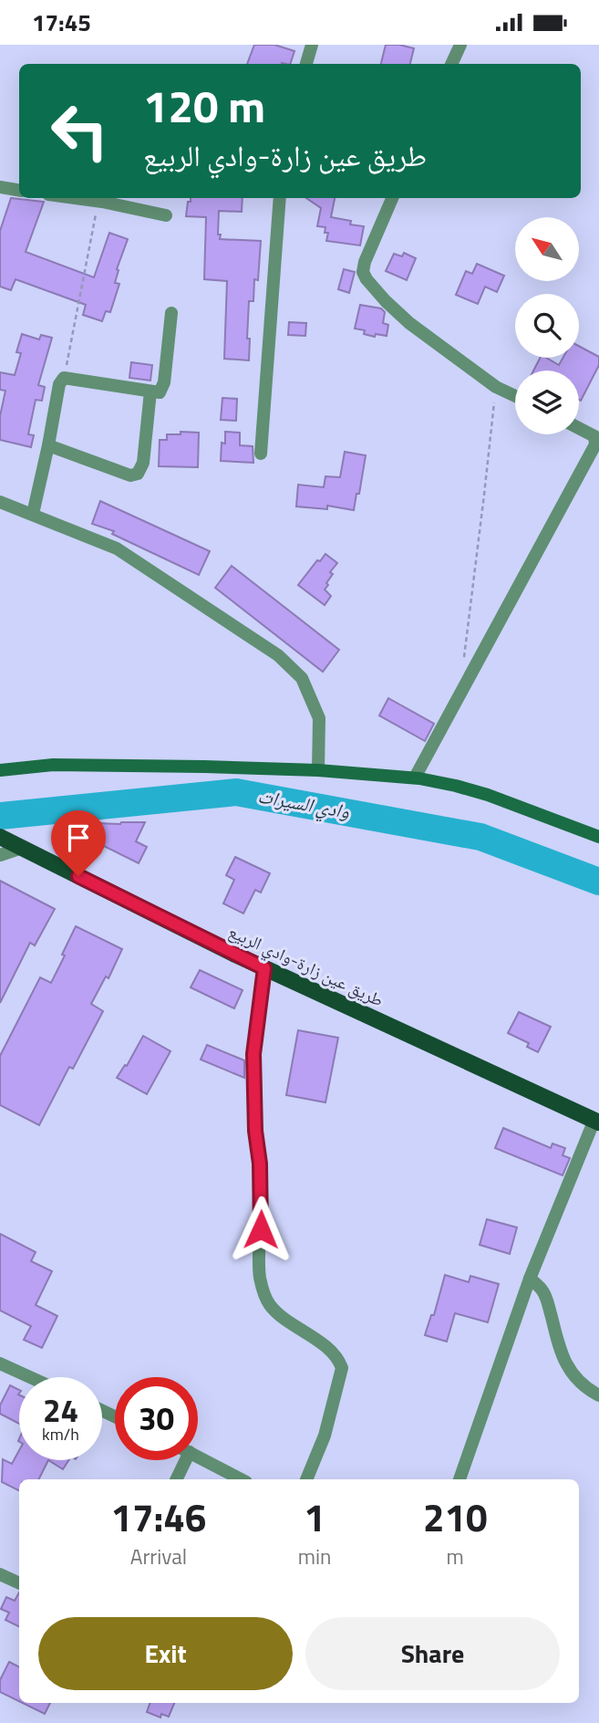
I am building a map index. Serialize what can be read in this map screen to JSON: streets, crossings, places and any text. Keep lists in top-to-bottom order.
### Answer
{
  "streets": {
    "main road": ["طريق عين زارة-وادي الربيع"]
  },
  "water": ["وادي السيرات"],
  "north": "top left",
  "page": {
    "status": "17:45",
    "turn": ["120 m", "طريق عين زارة-وادي الربيع"],
    "speed": "24 km/h",
    "limit": "30",
    "eta": [
      "17:46",
      "Arrival",
      "1",
      "min",
      "210",
      "m"
    ],
    "buttons": ["Exit", "Share"]
  }
}
